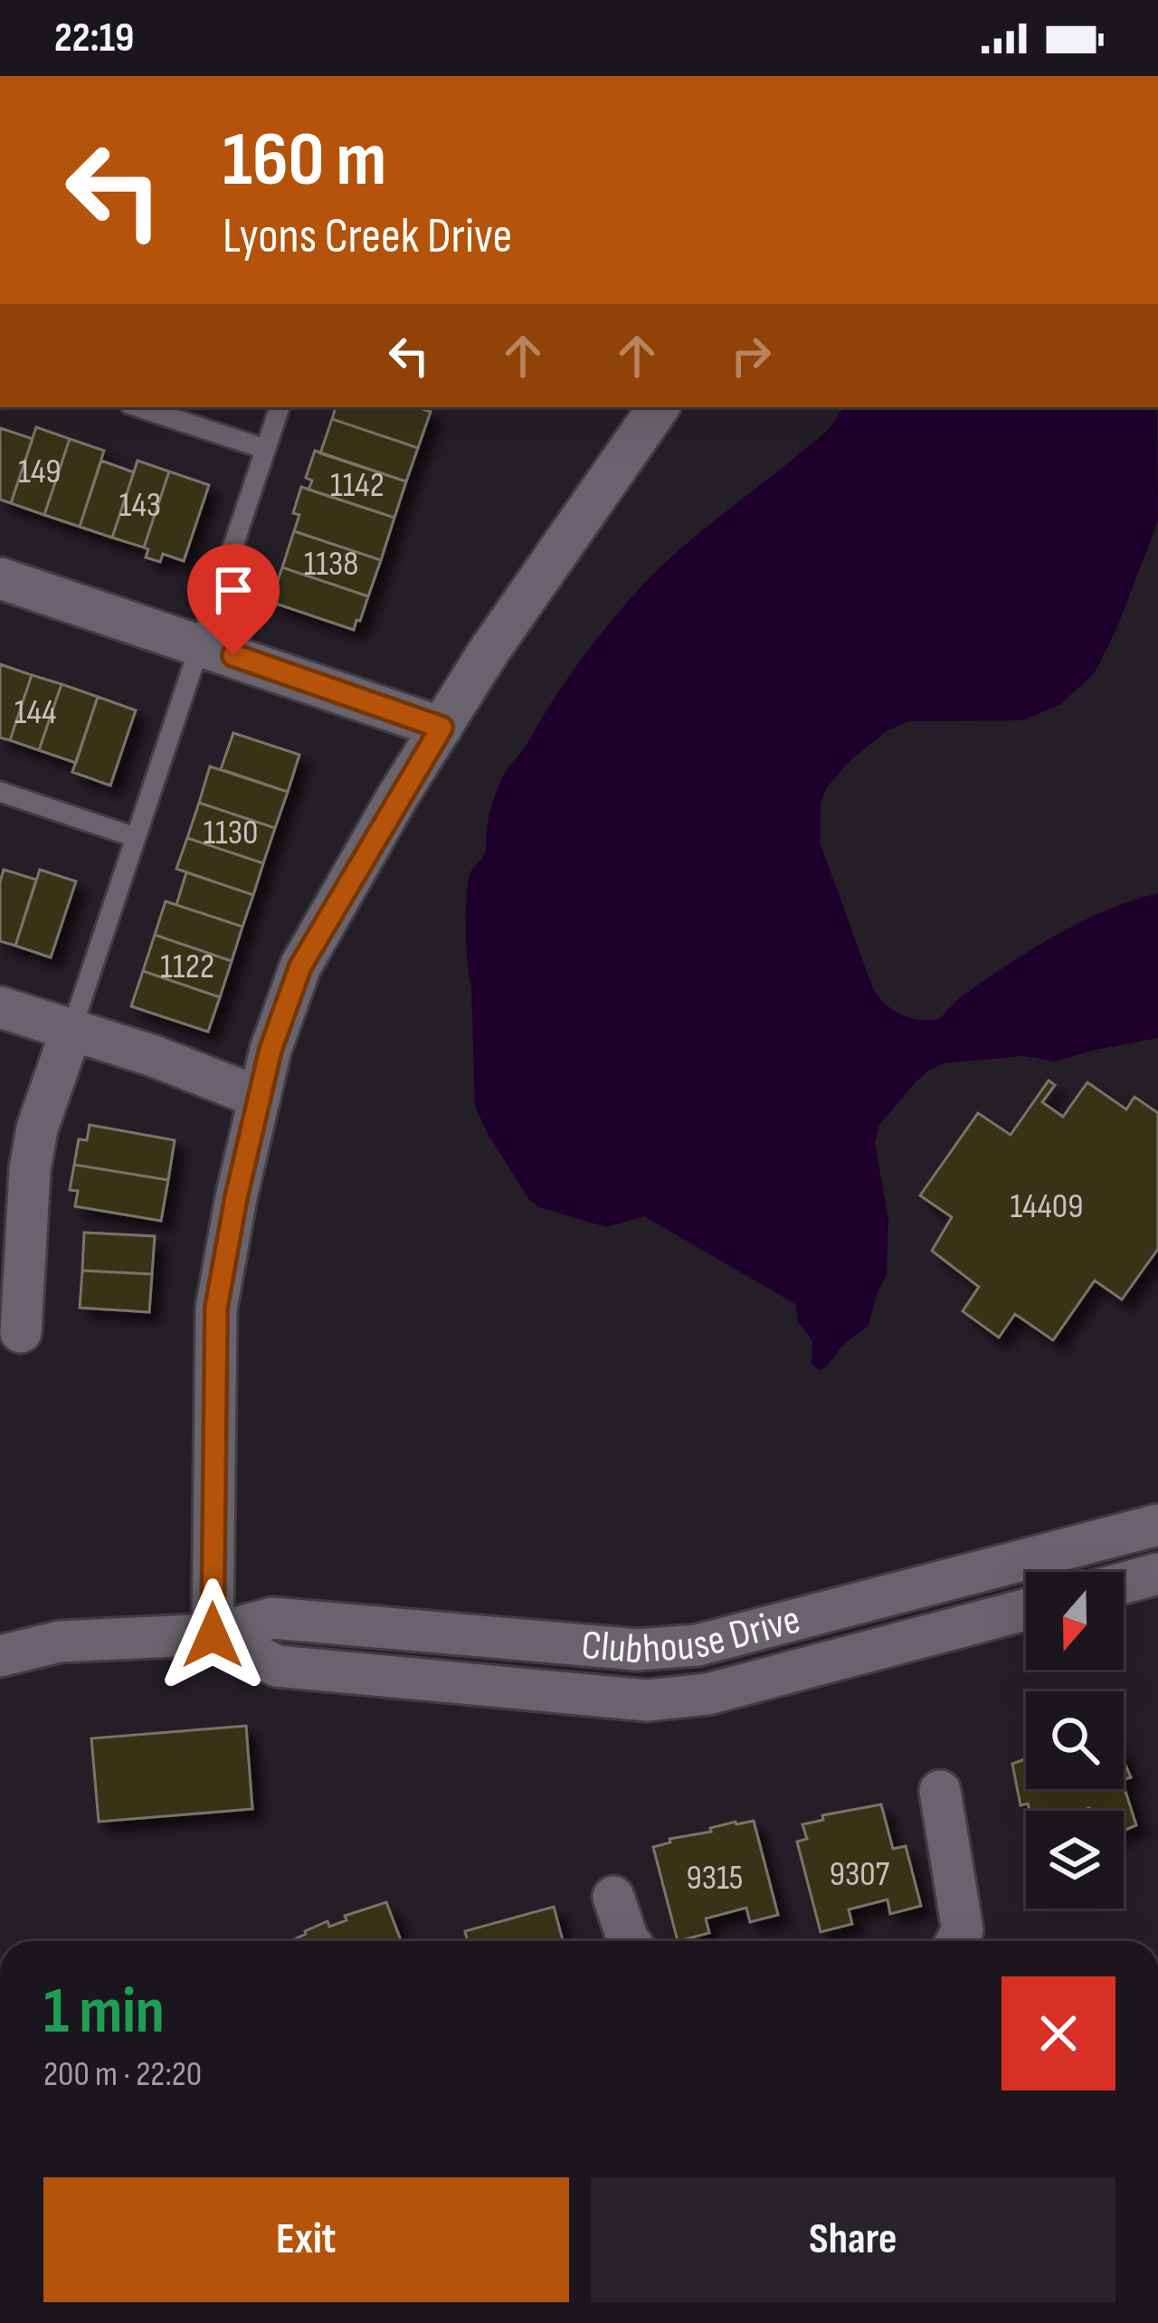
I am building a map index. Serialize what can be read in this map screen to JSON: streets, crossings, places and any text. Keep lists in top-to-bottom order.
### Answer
{
  "streets": {
    "street": ["Clubhouse Drive"]
  },
  "house_numbers": [
    "149",
    "1142",
    "143",
    "1138",
    "144",
    "1130",
    "1122",
    "14409",
    "9307",
    "9315"
  ],
  "north": "bottom",
  "page": {
    "status": "22:19",
    "turn": ["160 m", "Lyons Creek Drive"],
    "heading": ["1 min", "200 m · 22:20"],
    "buttons": ["Exit", "Share"]
  }
}
